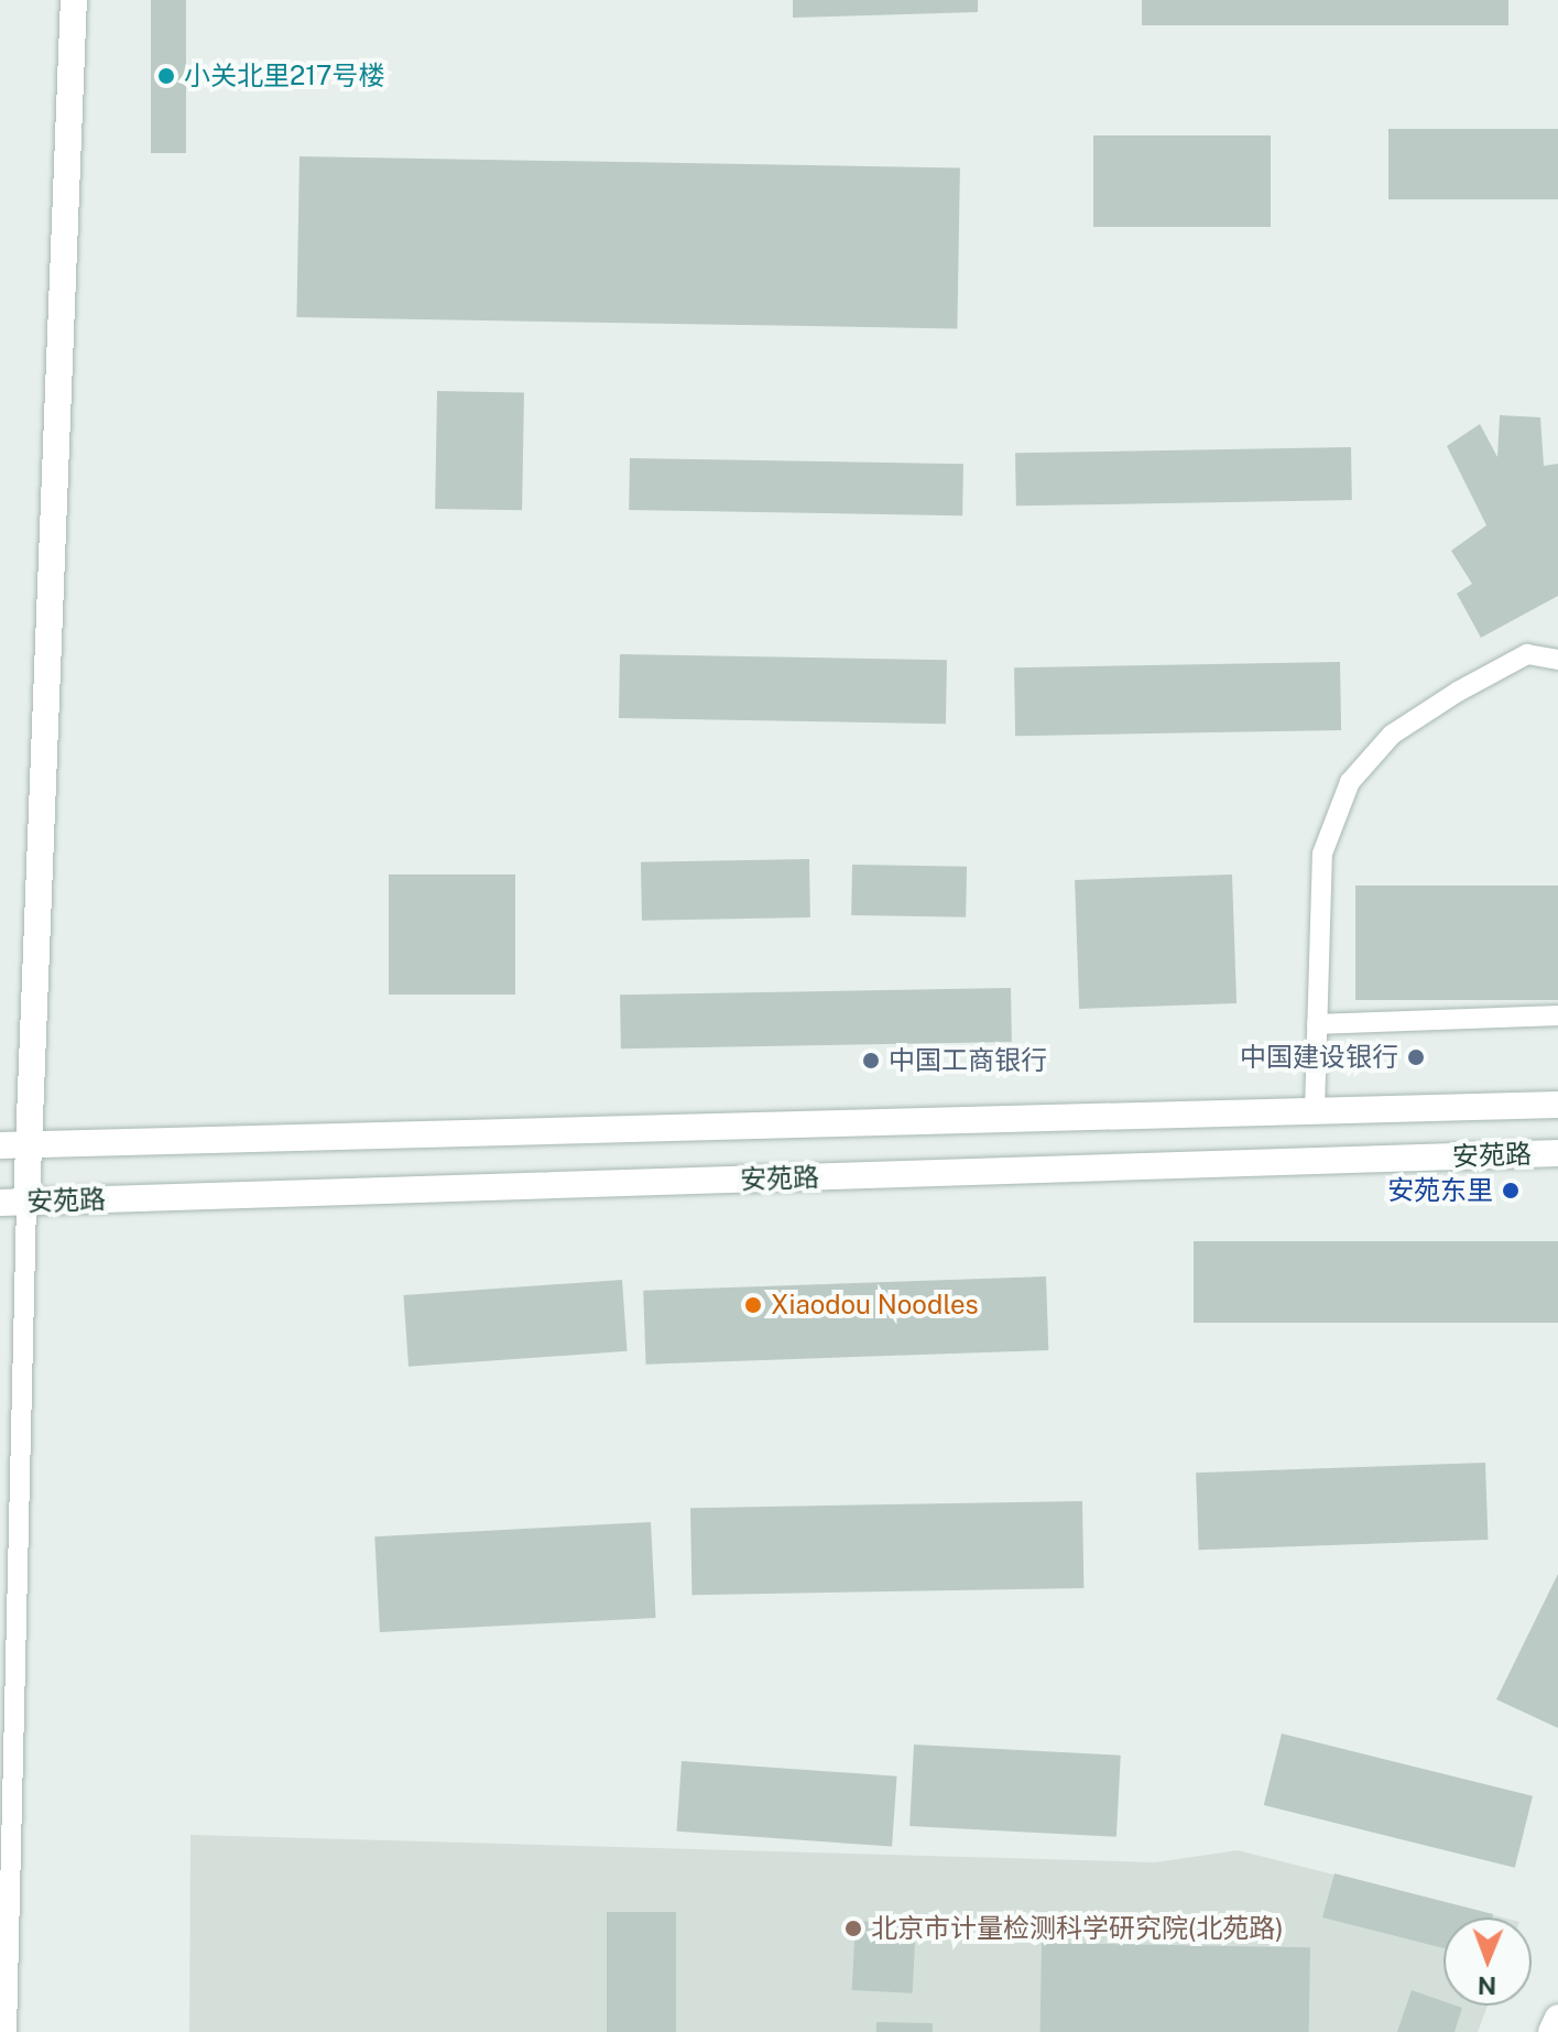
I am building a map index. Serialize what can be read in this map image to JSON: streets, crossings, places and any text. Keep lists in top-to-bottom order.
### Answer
{
  "streets": {
    "main road": ["安苑路"]
  },
  "places": [
    "小关北里217号楼",
    "中国建设银行",
    "中国工商银行",
    "安苑东里",
    "Xiaodou Noodles",
    "北京市计量检测科学研究院(北苑路)"
  ],
  "north": "bottom"
}
